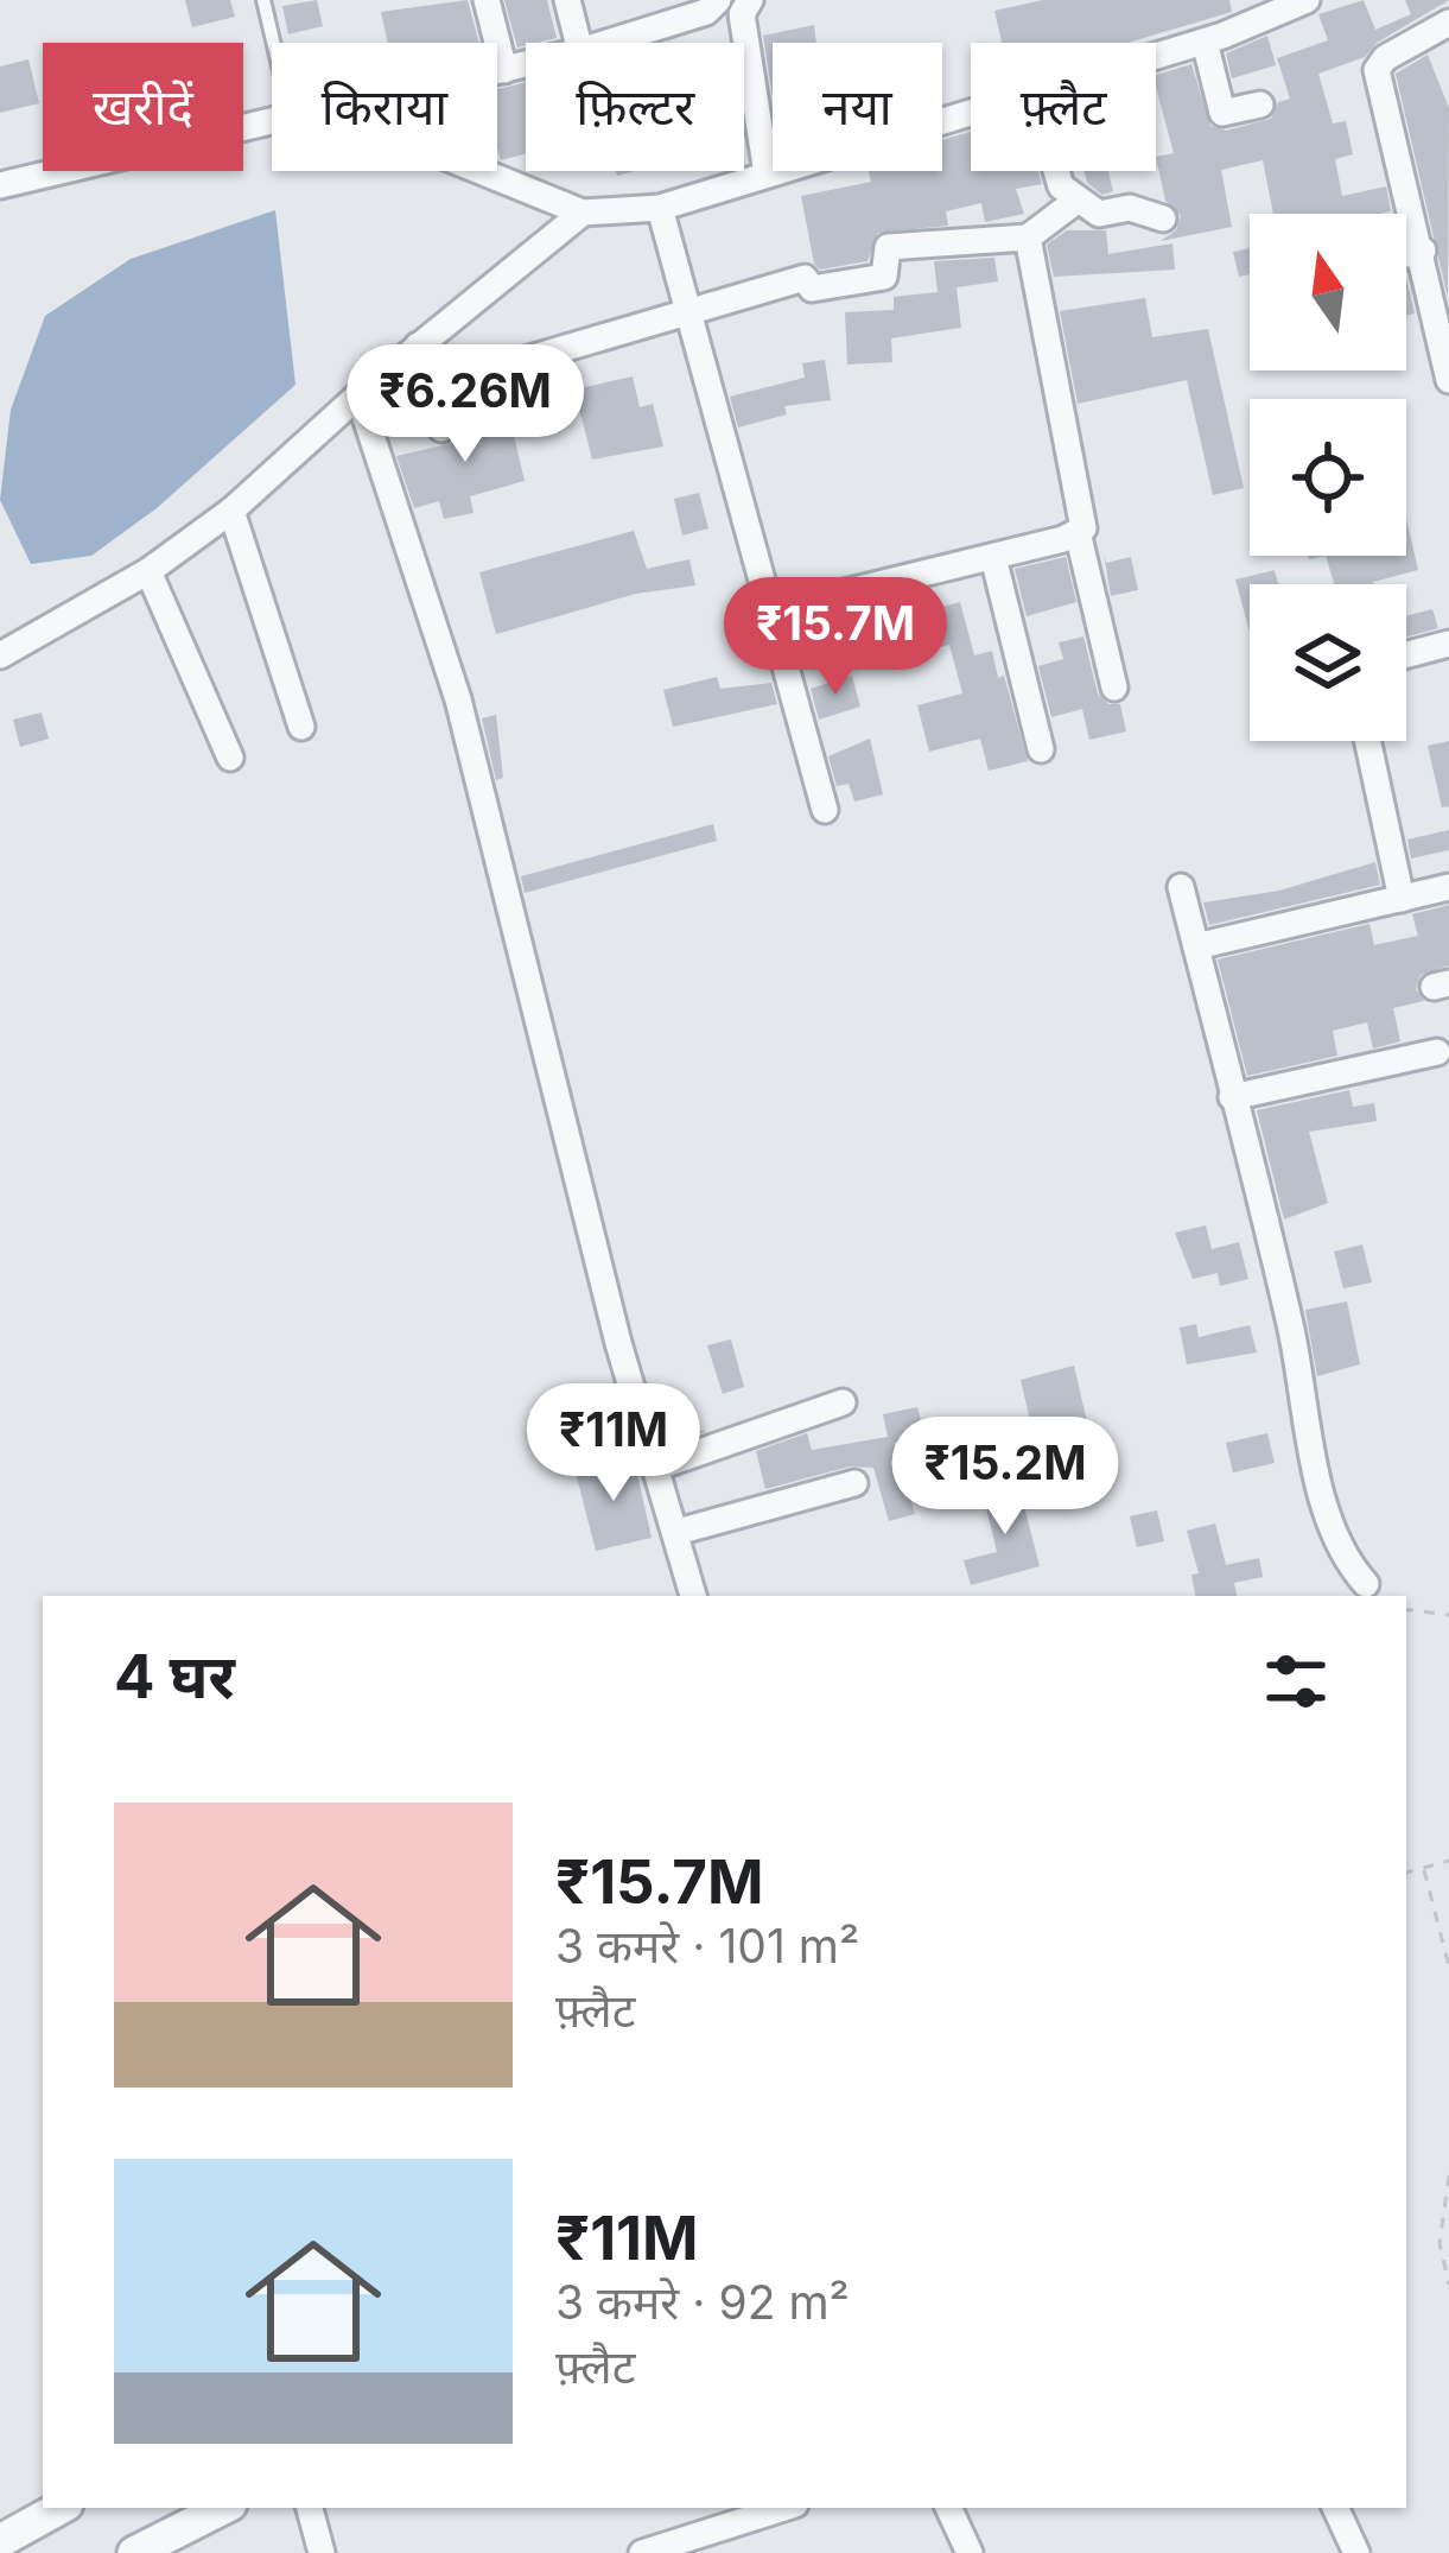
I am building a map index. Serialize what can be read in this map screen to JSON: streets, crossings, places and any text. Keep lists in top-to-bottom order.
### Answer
{
  "north": "top",
  "page": {
    "chip": [
      "खरीदें",
      "किराया",
      "फ़िल्टर",
      "नया",
      "फ़्लैट"
    ],
    "price": [
      "₹6.26M",
      "₹15.7M",
      "₹11M",
      "₹15.2M"
    ],
    "heading": "4 घर",
    "list": [
      {
        "name": "₹15.7M",
        "note": "3 कमरे · 101 m² · फ़्लैट"
      },
      {
        "name": "₹11M",
        "note": "3 कमरे · 92 m² · फ़्लैट"
      }
    ]
  }
}
